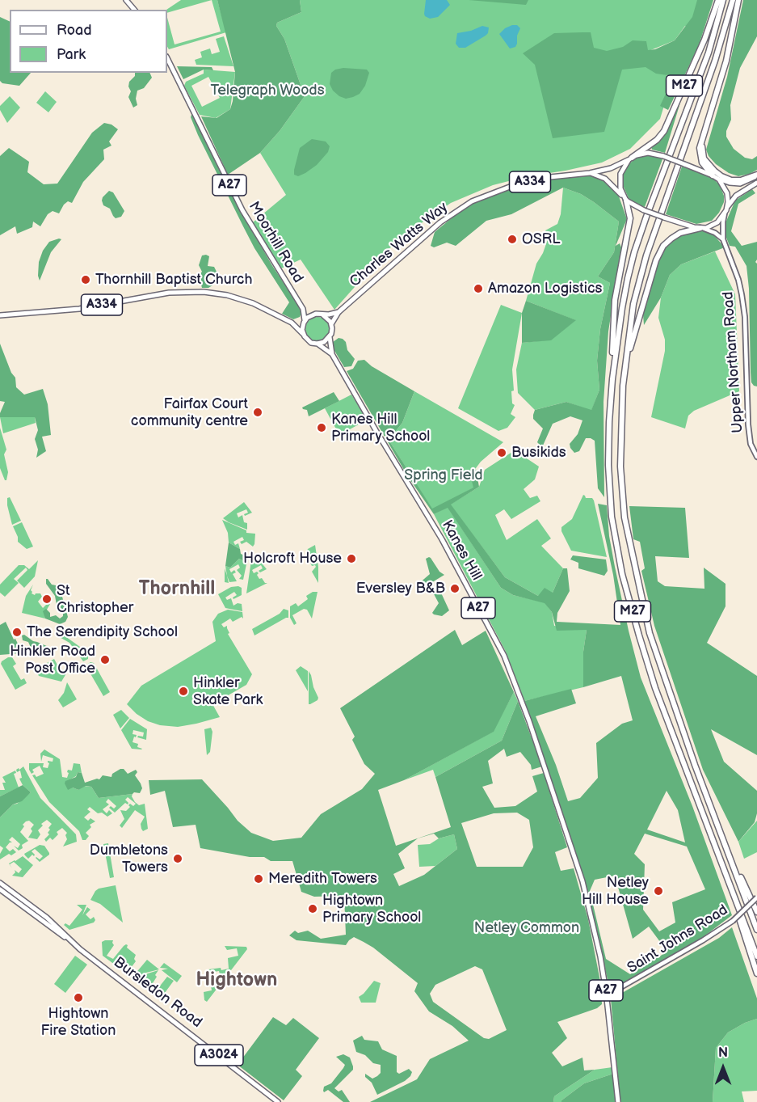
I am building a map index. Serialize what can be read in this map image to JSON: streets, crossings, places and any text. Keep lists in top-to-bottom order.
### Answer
{
  "streets": {
    "highway": ["M27"],
    "main road": [
      "A334",
      "A27",
      "Moorhill Road",
      "Charles Watts Way",
      "Upper Northam Road",
      "Kanes Hill",
      "Saint Johns Road",
      "Bursledon Road",
      "A3024"
    ]
  },
  "crossings": [
    ["M27", "Charles Watts Way"],
    ["A334", "Moorhill Road"],
    ["A334", "Charles Watts Way"],
    ["A334", "Kanes Hill"],
    ["A27", "Kanes Hill"],
    ["A27", "Saint Johns Road"],
    ["Moorhill Road", "Charles Watts Way"],
    ["Moorhill Road", "Kanes Hill"],
    ["Charles Watts Way", "Kanes Hill"],
    ["Kanes Hill", "Saint Johns Road"]
  ],
  "districts": ["Thornhill", "Hightown"],
  "parks": ["Telegraph Woods", "Spring Field", "Netley Common"],
  "places": [
    "OSRL",
    "Thornhill Baptist Church",
    "Amazon Logistics",
    "Fairfax Court community centre",
    "Kanes Hill Primary School",
    "Busikids",
    "Holcroft House",
    "Eversley B&B",
    "St Christopher",
    "The Serendipity School",
    "Hinkler Road Post Office",
    "Hinkler Skate Park",
    "Dumbletons Towers",
    "Meredith Towers",
    "Netley Hill House",
    "Hightown Primary School",
    "Hightown Fire Station"
  ],
  "legend": ["Road", "Park"],
  "north": "top"
}
